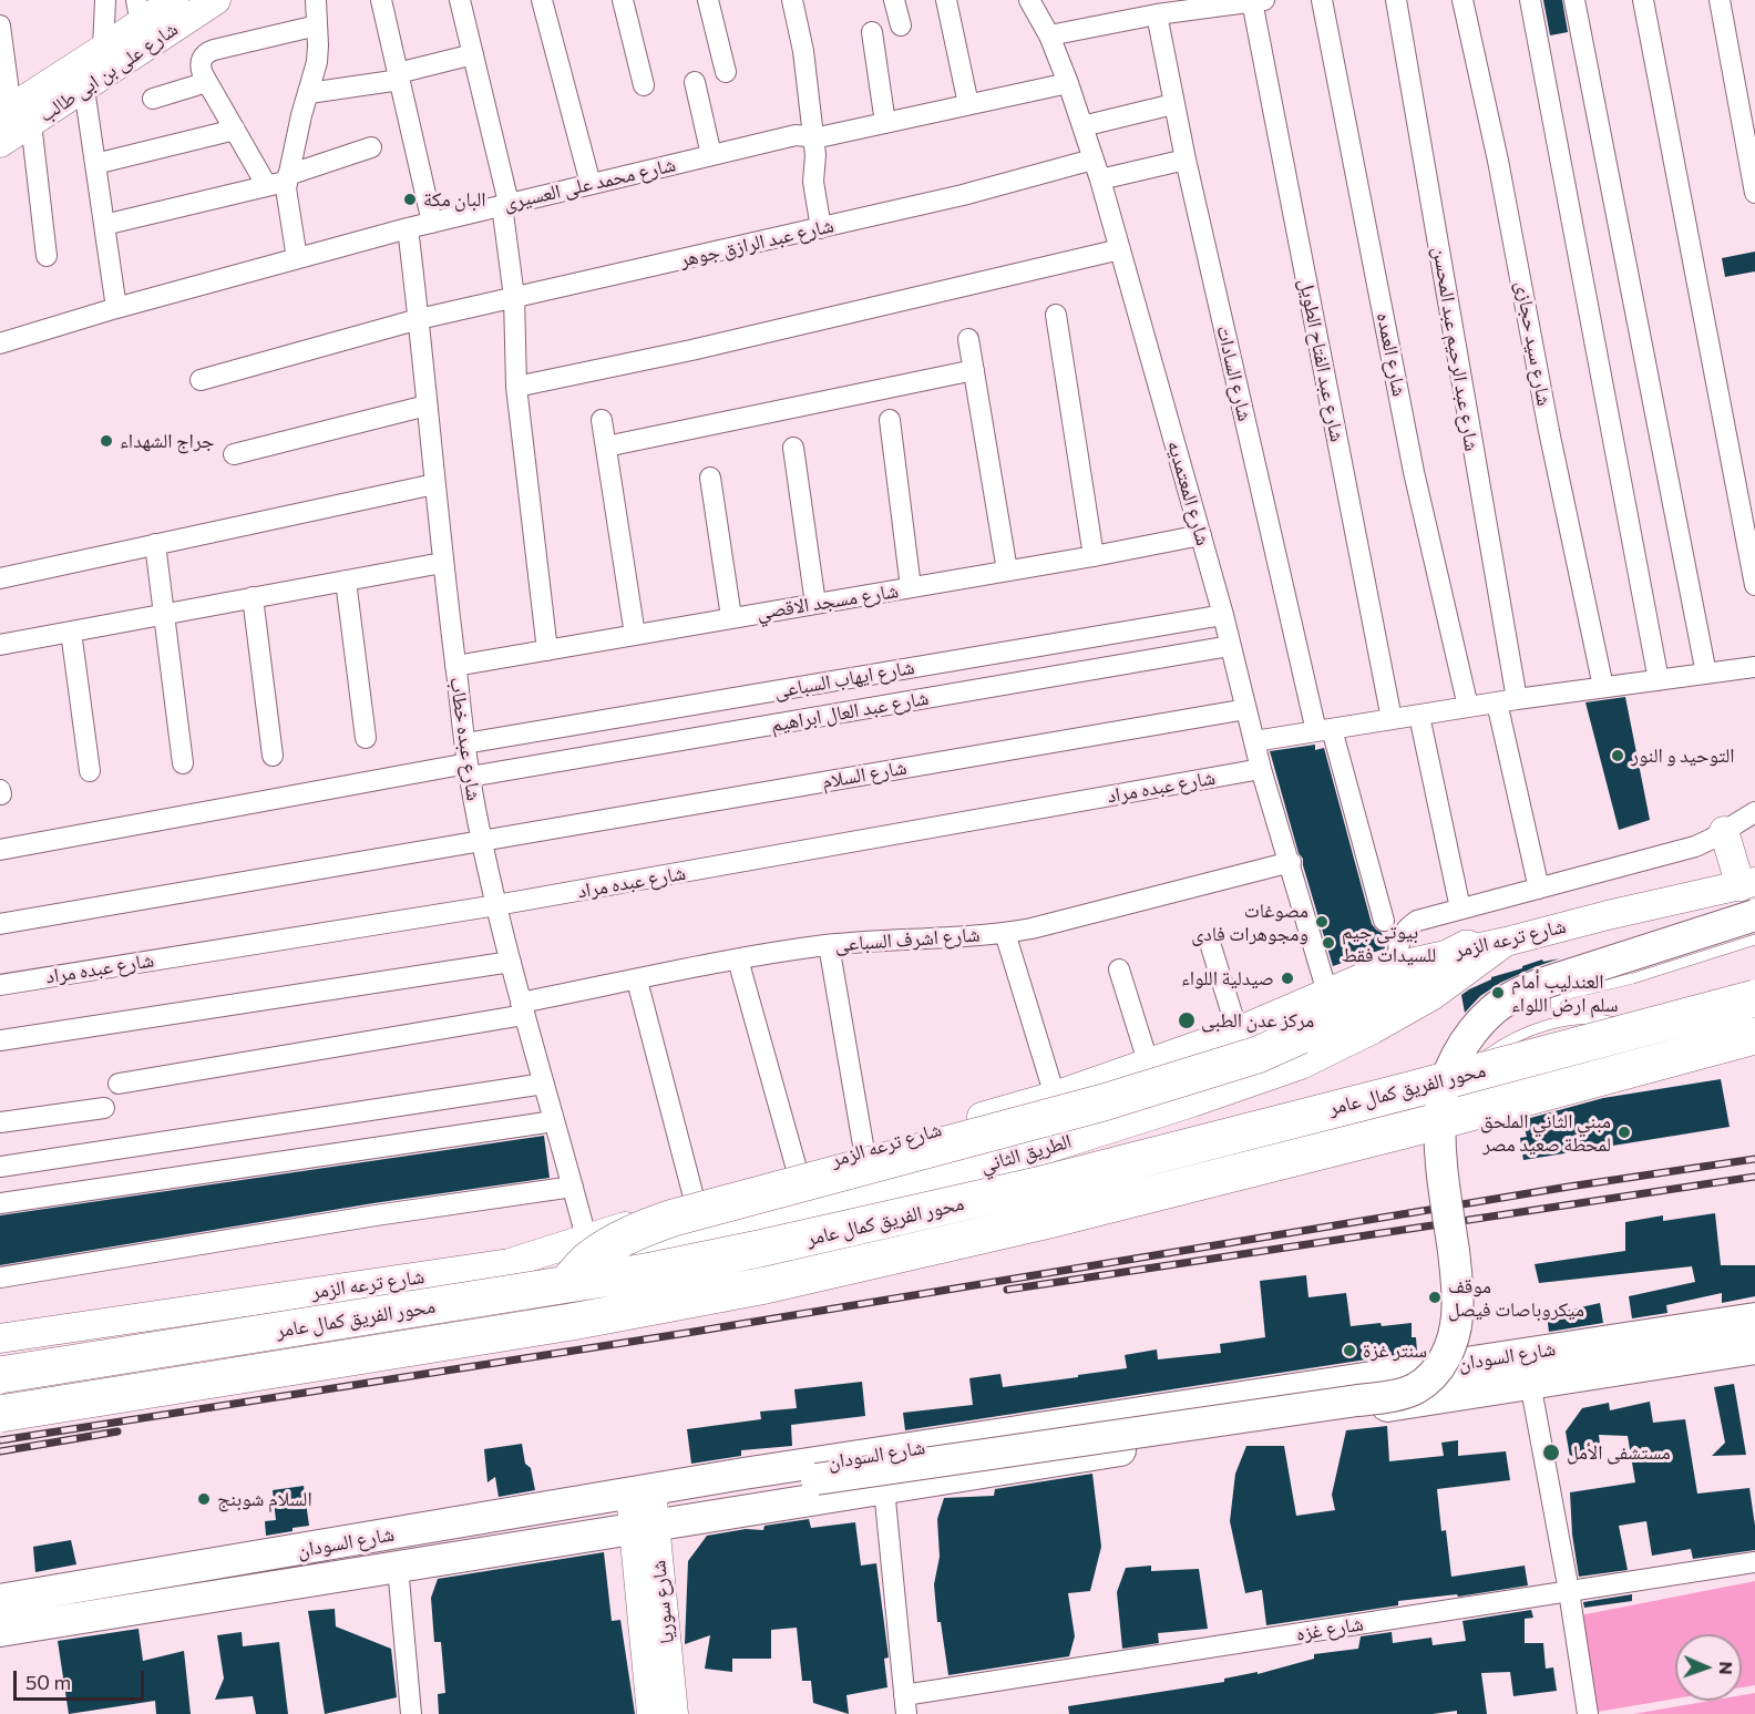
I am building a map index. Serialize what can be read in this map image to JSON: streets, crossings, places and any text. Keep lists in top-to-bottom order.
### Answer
{
  "streets": {
    "highway": ["محور الفريق كمال عامر"],
    "main road": ["شارع السودان"],
    "street": [
      "شارع على بن ابى طالب",
      "شارع محمد على العسيرى",
      "شارع عبد الرازق جوهر",
      "شارع سيد حجازى",
      "شارع عبد الرحيم عبد المحسن",
      "شارع العمده",
      "شارع عبد الفتاح الطويل",
      "شارع السادات",
      "شارع المعتمديه",
      "شارع مسجد الاقصي",
      "شارع ايهاب السباعى",
      "شارع عبد العال ابراهيم",
      "شارع عبده خطاب",
      "شارع السلام",
      "شارع عبده مراد",
      "شارع ترعه الزمر",
      "شارع اشرف السباعى",
      "الطريق الثاني",
      "شارع سوريا",
      "شارع غزه"
    ]
  },
  "crossings": [
    ["شارع محمد على العسيرى", "شارع المعتمديه"],
    ["شارع محمد على العسيرى", "شارع عبده خطاب"],
    ["شارع عبد الرازق جوهر", "شارع المعتمديه"],
    ["شارع عبد الرازق جوهر", "شارع عبده خطاب"],
    ["شارع المعتمديه", "شارع مسجد الاقصي"],
    ["شارع المعتمديه", "شارع ايهاب السباعى"],
    ["شارع المعتمديه", "شارع عبد العال ابراهيم"],
    ["شارع المعتمديه", "شارع السلام"],
    ["شارع المعتمديه", "شارع عبده مراد"],
    ["شارع المعتمديه", "شارع ترعه الزمر"],
    ["شارع المعتمديه", "شارع اشرف السباعى"],
    ["شارع مسجد الاقصي", "شارع عبده خطاب"],
    ["شارع ايهاب السباعى", "شارع عبد العال ابراهيم"],
    ["شارع ايهاب السباعى", "شارع عبده خطاب"],
    ["شارع عبد العال ابراهيم", "شارع عبده خطاب"],
    ["شارع عبده خطاب", "شارع السلام"],
    ["شارع عبده خطاب", "شارع عبده مراد"],
    ["شارع عبده خطاب", "شارع ترعه الزمر"],
    ["شارع عبده خطاب", "شارع اشرف السباعى"],
    ["شارع ترعه الزمر", "الطريق الثاني"],
    ["شارع السودان", "شارع سوريا"]
  ],
  "places": [
    "البان مكة",
    "جراج الشهداء",
    "التوحيد و النور",
    "مصوغات ومجوهرات فادى",
    "بيوتى جيم للسيدات فقط",
    "صيدلية اللواء",
    "العندليب أمام سلم ارض اللواء",
    "مركز عدن الطبى",
    "مبني الثاني الملحق لمحطة صعيد مصر",
    "موقف ميكروباصات فيصل",
    "سنتر غزة",
    "مستشفى الأمل",
    "السلام شوبنج"
  ],
  "scale_bar": "50 m",
  "north": "right"
}
